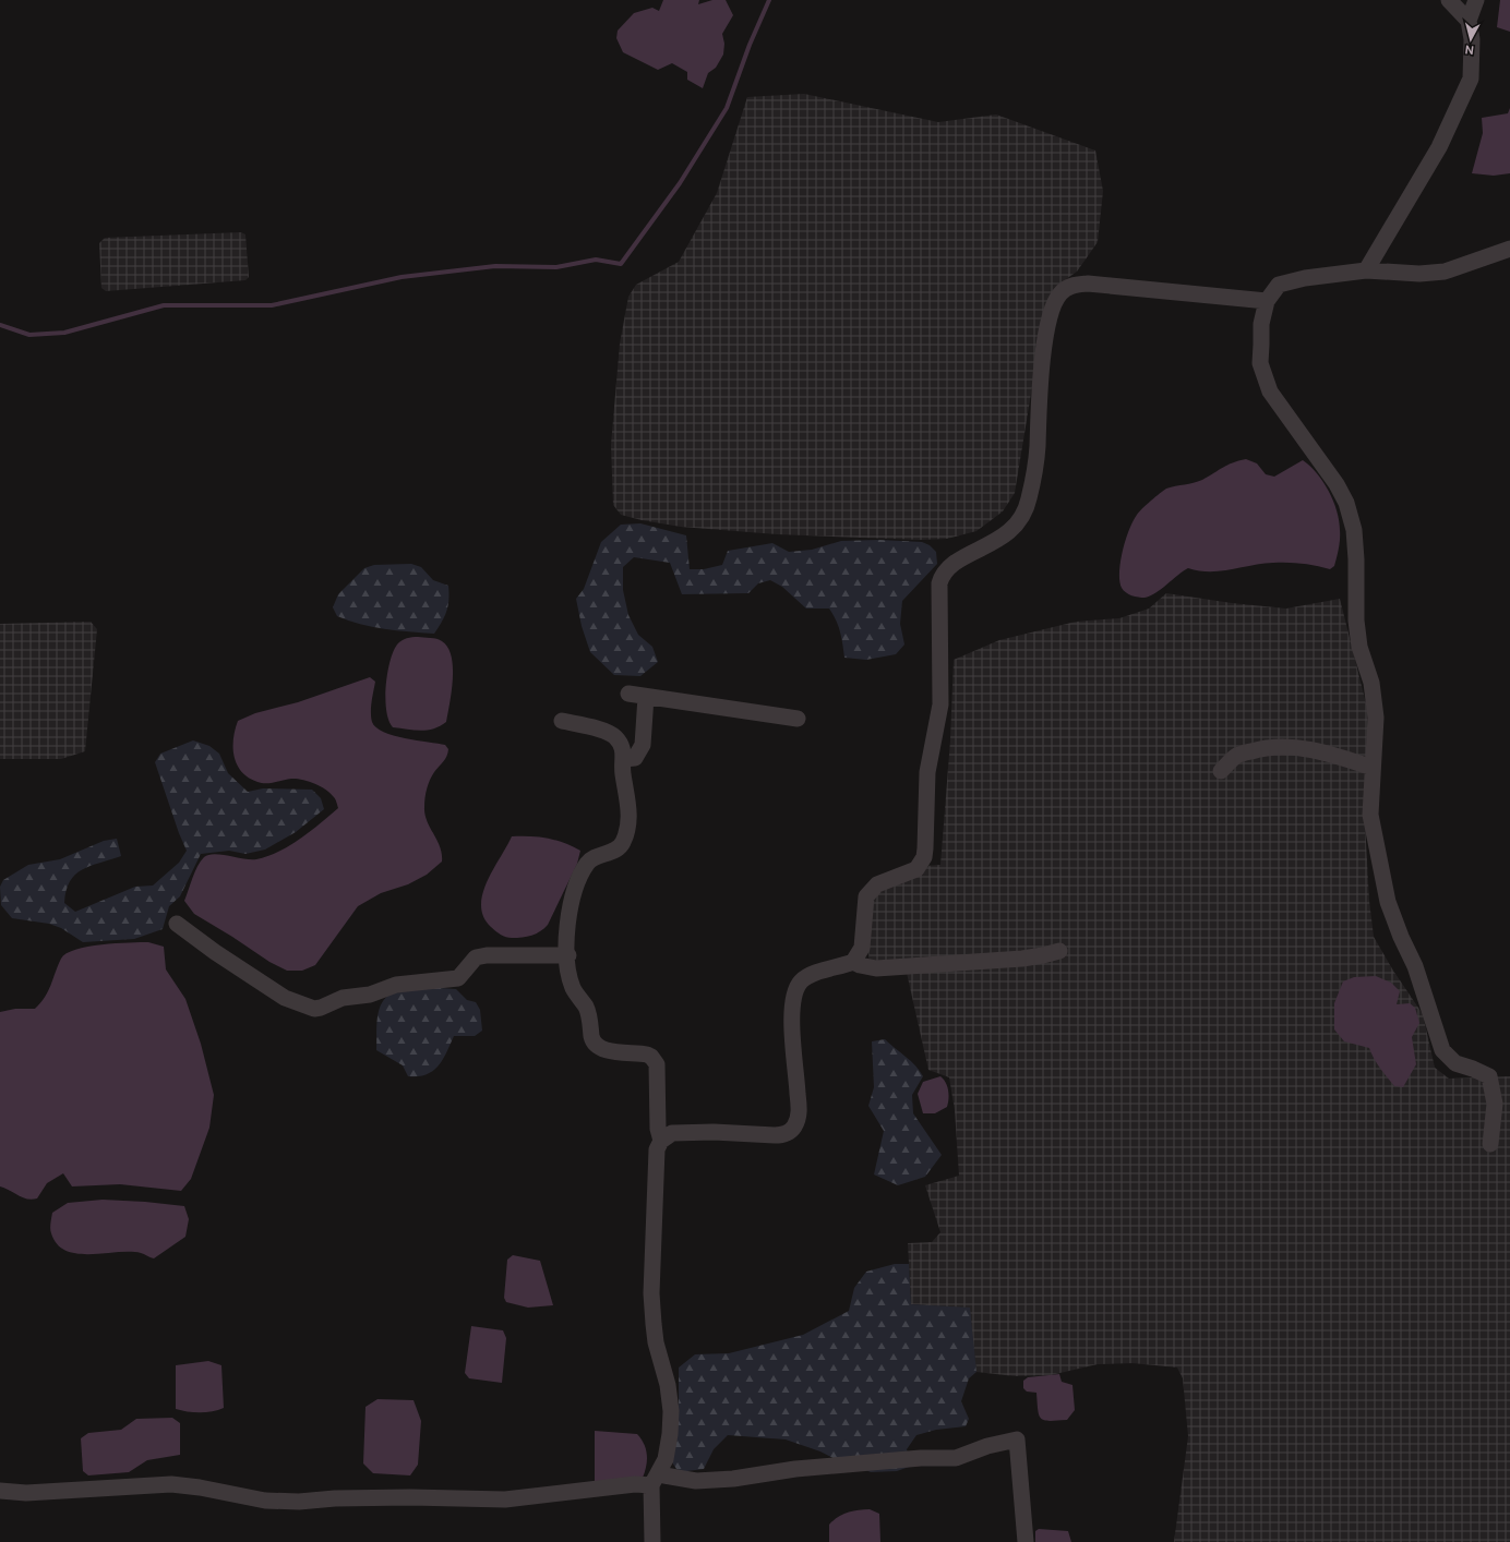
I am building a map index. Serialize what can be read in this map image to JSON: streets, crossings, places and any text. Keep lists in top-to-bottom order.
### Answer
{
  "north": "bottom"
}
